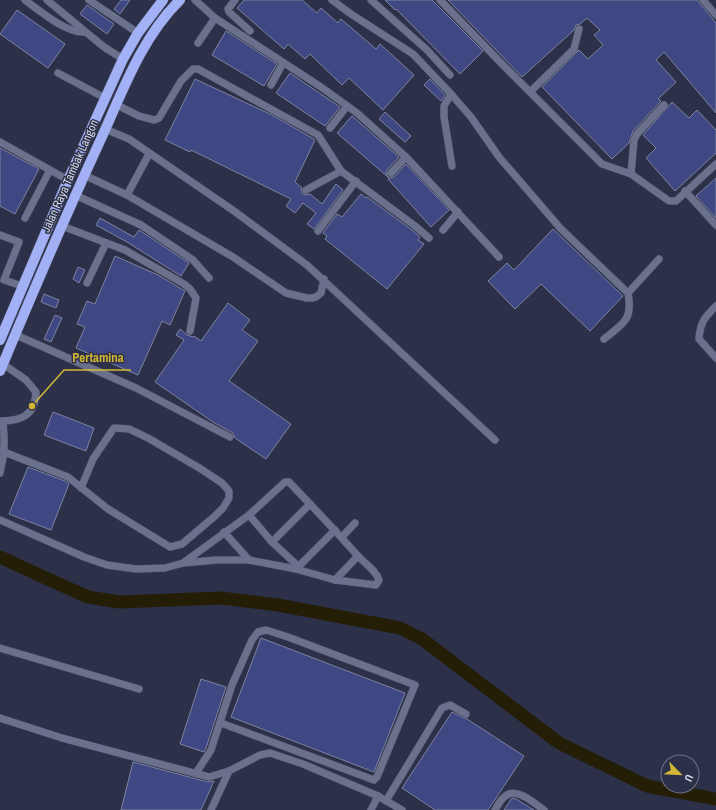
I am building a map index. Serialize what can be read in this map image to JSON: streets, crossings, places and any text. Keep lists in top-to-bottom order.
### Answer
{
  "streets": {
    "highway": ["Jalan Raya Tambak Langon"]
  },
  "places": ["Pertamina"],
  "north": "bottom right"
}
